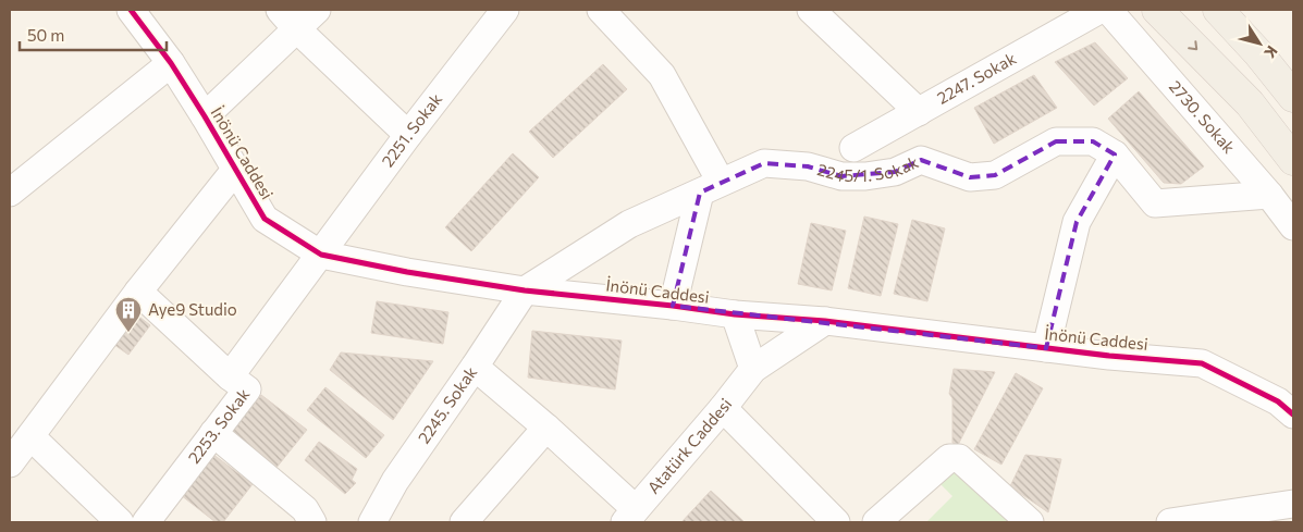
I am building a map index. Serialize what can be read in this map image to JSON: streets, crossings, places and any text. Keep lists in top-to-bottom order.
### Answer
{
  "streets": {
    "street": [
      "2247. Sokak",
      "2730. Sokak",
      "2251. Sokak",
      "İnönü Caddesi",
      "2245/1. Sokak",
      "2245. Sokak",
      "2253. Sokak",
      "Atatürk Caddesi"
    ]
  },
  "crossings": [
    ["2730. Sokak", "2245/1. Sokak"],
    ["2251. Sokak", "İnönü Caddesi"],
    ["2251. Sokak", "2253. Sokak"],
    ["İnönü Caddesi", "2245/1. Sokak"],
    ["İnönü Caddesi", "2245. Sokak"],
    ["İnönü Caddesi", "2253. Sokak"],
    ["İnönü Caddesi", "Atatürk Caddesi"],
    ["2245/1. Sokak", "2245. Sokak"]
  ],
  "places": {
    "building": ["Aye9 Studio"]
  },
  "scale_bar": "50 m",
  "north": "bottom right"
}
